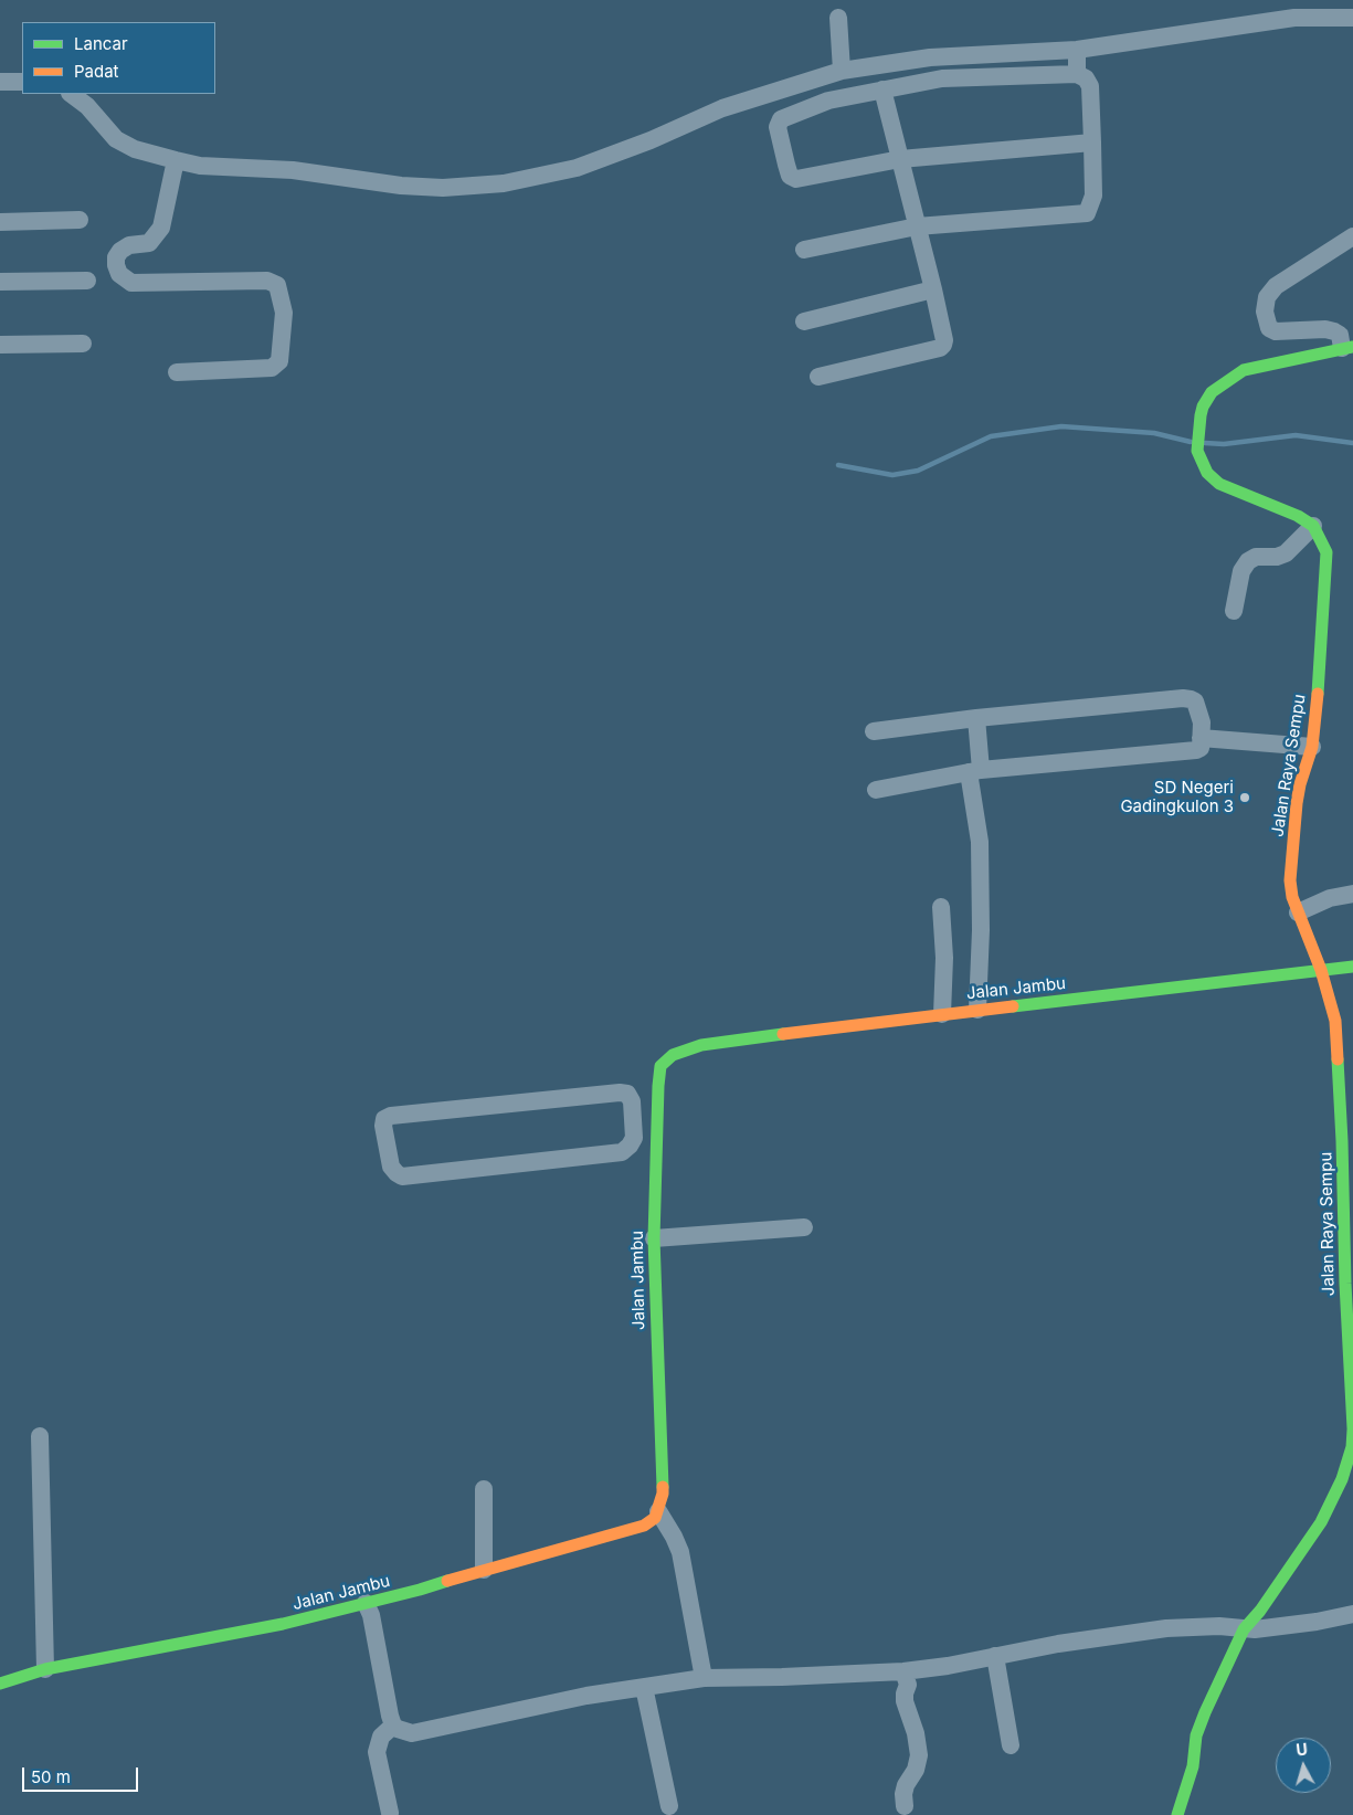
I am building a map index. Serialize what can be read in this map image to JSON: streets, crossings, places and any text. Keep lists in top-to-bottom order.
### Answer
{
  "streets": {
    "street": ["Jalan Raya Sempu", "Jalan Jambu"]
  },
  "crossings": [
    ["Jalan Raya Sempu", "Jalan Jambu"]
  ],
  "places": ["SD Negeri Gadingkulon 3"],
  "legend": ["Lancar", "Padat"],
  "scale_bar": "50 m",
  "north": "top"
}
